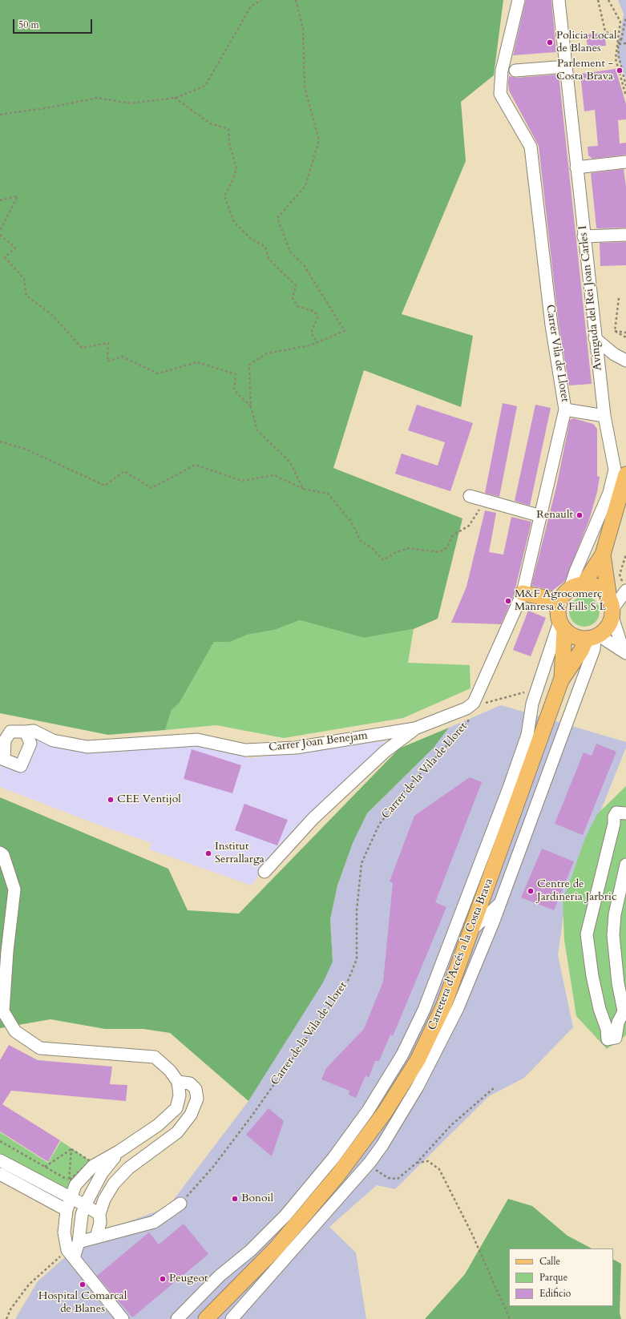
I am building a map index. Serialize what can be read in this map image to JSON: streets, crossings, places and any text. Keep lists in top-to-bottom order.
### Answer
{
  "streets": {
    "main road": ["Carretera d'Accés a la Costa Brava"],
    "street": ["Avinguda del Rei Joan Carles I", "Carrer Vila de Lloret", "Carrer Joan Benejam"],
    "path": ["Carrer de la Vila de Lloret"]
  },
  "crossings": [
    ["Avinguda del Rei Joan Carles I", "Carretera d'Accés a la Costa Brava"],
    ["Carrer Vila de Lloret", "Carrer Joan Benejam"],
    ["Carrer Vila de Lloret", "Carrer de la Vila de Lloret"],
    ["Carrer Joan Benejam", "Carrer de la Vila de Lloret"]
  ],
  "places": [
    "Policia Local de Blanes",
    "Parlement - Costa Brava",
    "Renault",
    "M&F Agrocomerç Manresa & Fills S L",
    "CEE Ventijol",
    "Institut Serrallarga",
    "Centre de Jardineria Jarbric",
    "Bonoil",
    "Peugeot",
    "Hospital Comarcal de Blanes"
  ],
  "legend": ["Calle", "Parque", "Edificio"],
  "scale_bar": "50 m"
}
